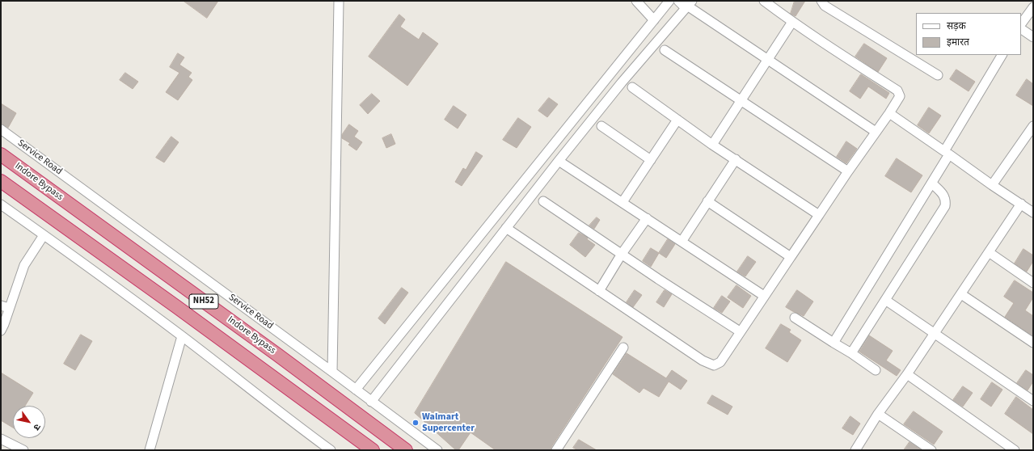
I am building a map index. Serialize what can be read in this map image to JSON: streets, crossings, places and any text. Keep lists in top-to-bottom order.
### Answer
{
  "streets": {
    "highway": ["Indore Bypass", "NH52"],
    "street": ["Service Road"]
  },
  "places": ["Walmart Supercenter"],
  "legend": ["सड़क", "इमारत"],
  "north": "bottom right"
}
